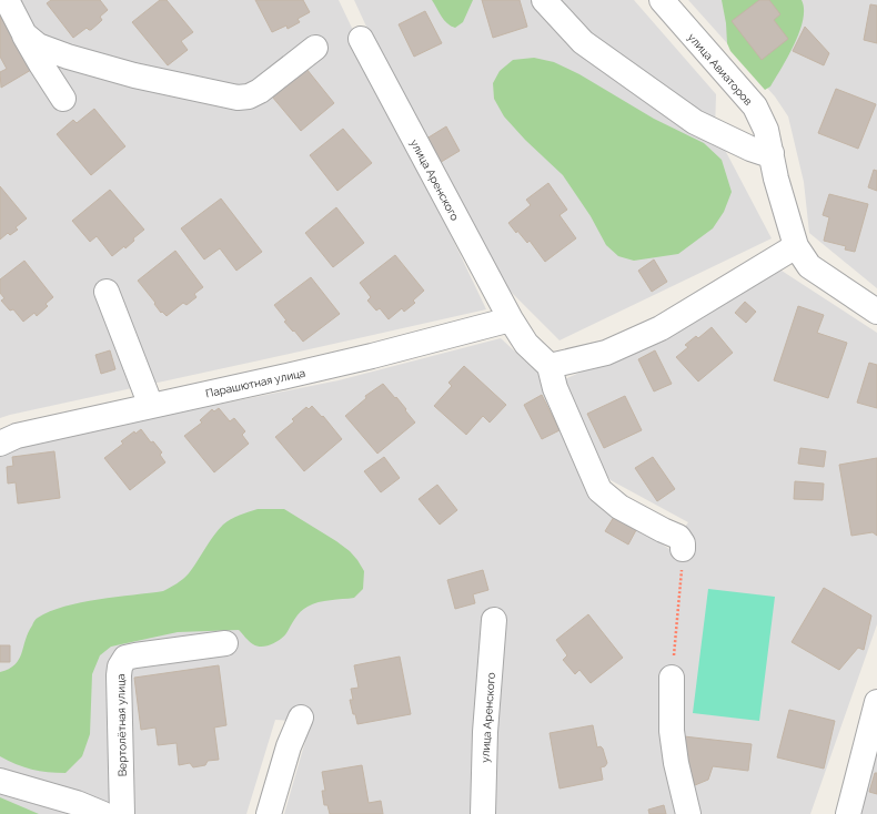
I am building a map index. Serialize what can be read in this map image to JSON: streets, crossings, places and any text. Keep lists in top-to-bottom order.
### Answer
{
  "streets": {
    "street": [
      "улица Авиаторов",
      "улица Аренского",
      "Парашютная улица",
      "Вертолётная улица"
    ]
  },
  "crossings": [
    ["улица Аренского", "Парашютная улица"]
  ]
}
